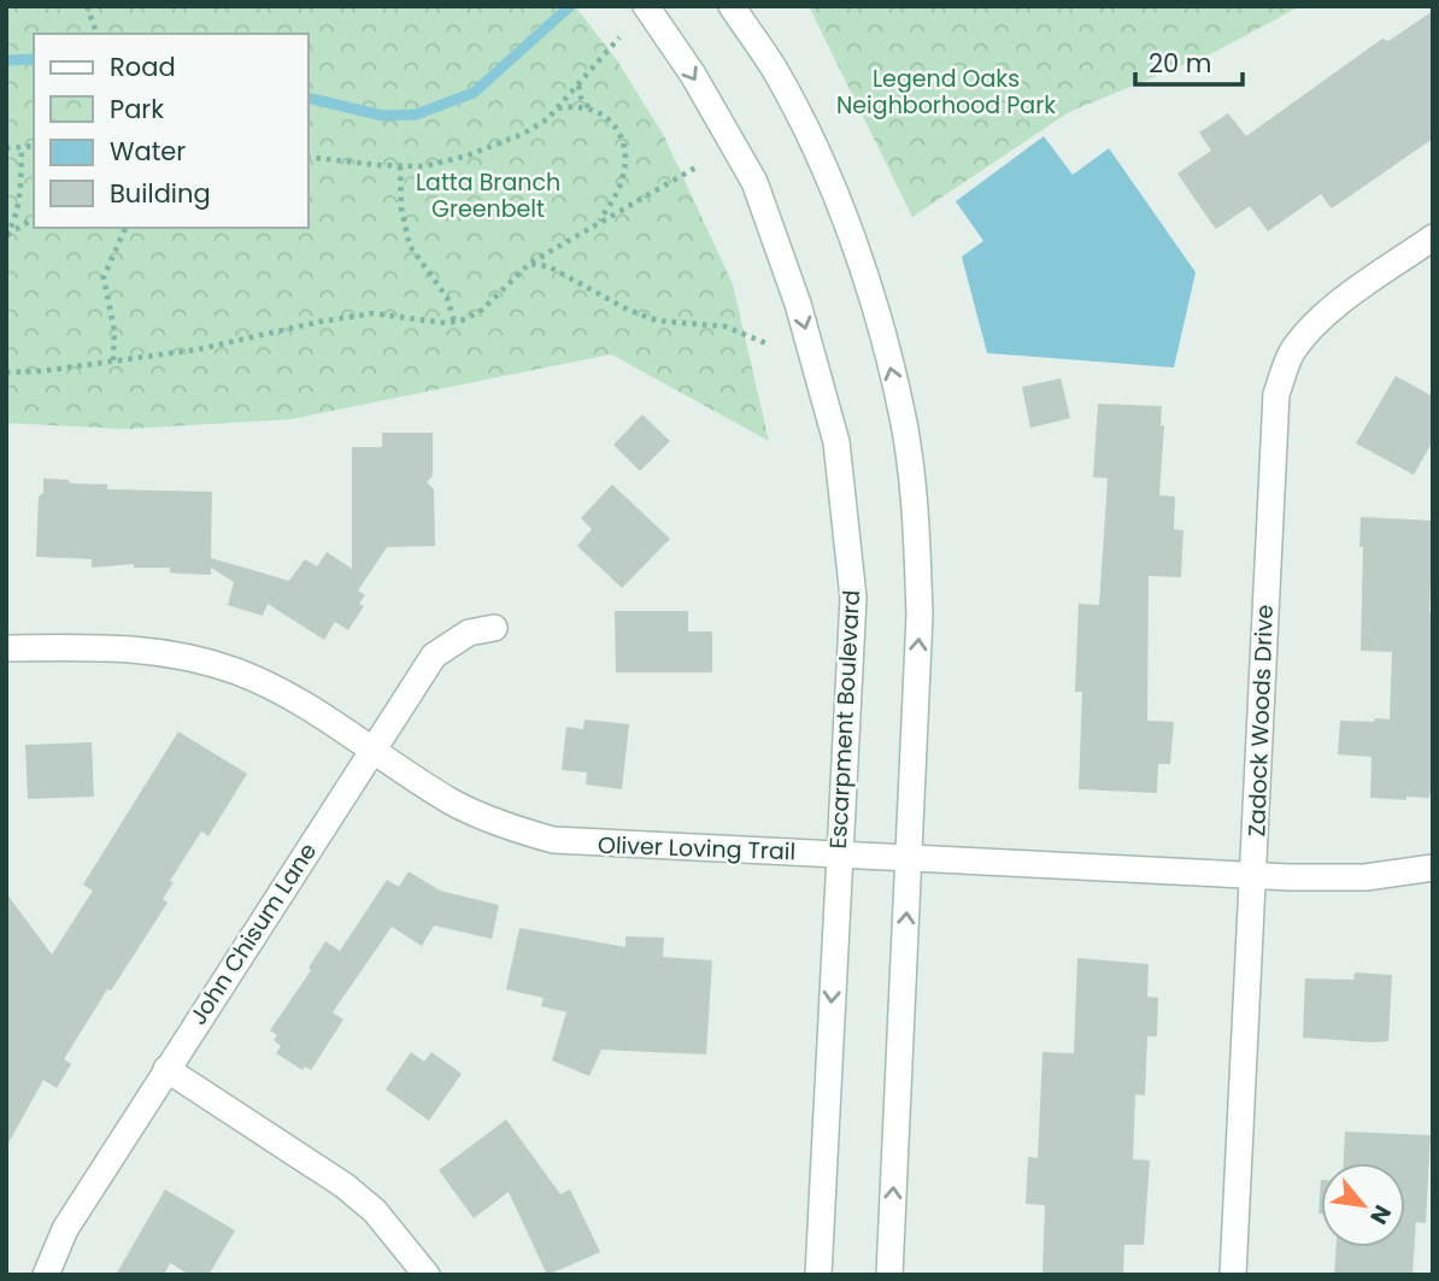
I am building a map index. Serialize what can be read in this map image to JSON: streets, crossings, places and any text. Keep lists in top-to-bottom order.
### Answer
{
  "streets": {
    "street": [
      "Escarpment Boulevard",
      "Zadock Woods Drive",
      "Oliver Loving Trail",
      "John Chisum Lane"
    ]
  },
  "crossings": [
    ["Escarpment Boulevard", "Oliver Loving Trail"],
    ["Zadock Woods Drive", "Oliver Loving Trail"],
    ["Oliver Loving Trail", "John Chisum Lane"]
  ],
  "parks": ["Legend Oaks Neighborhood Park", "Latta Branch Greenbelt"],
  "legend": [
    "Road",
    "Park",
    "Water",
    "Building"
  ],
  "scale_bar": "20 m",
  "north": "bottom right"
}
